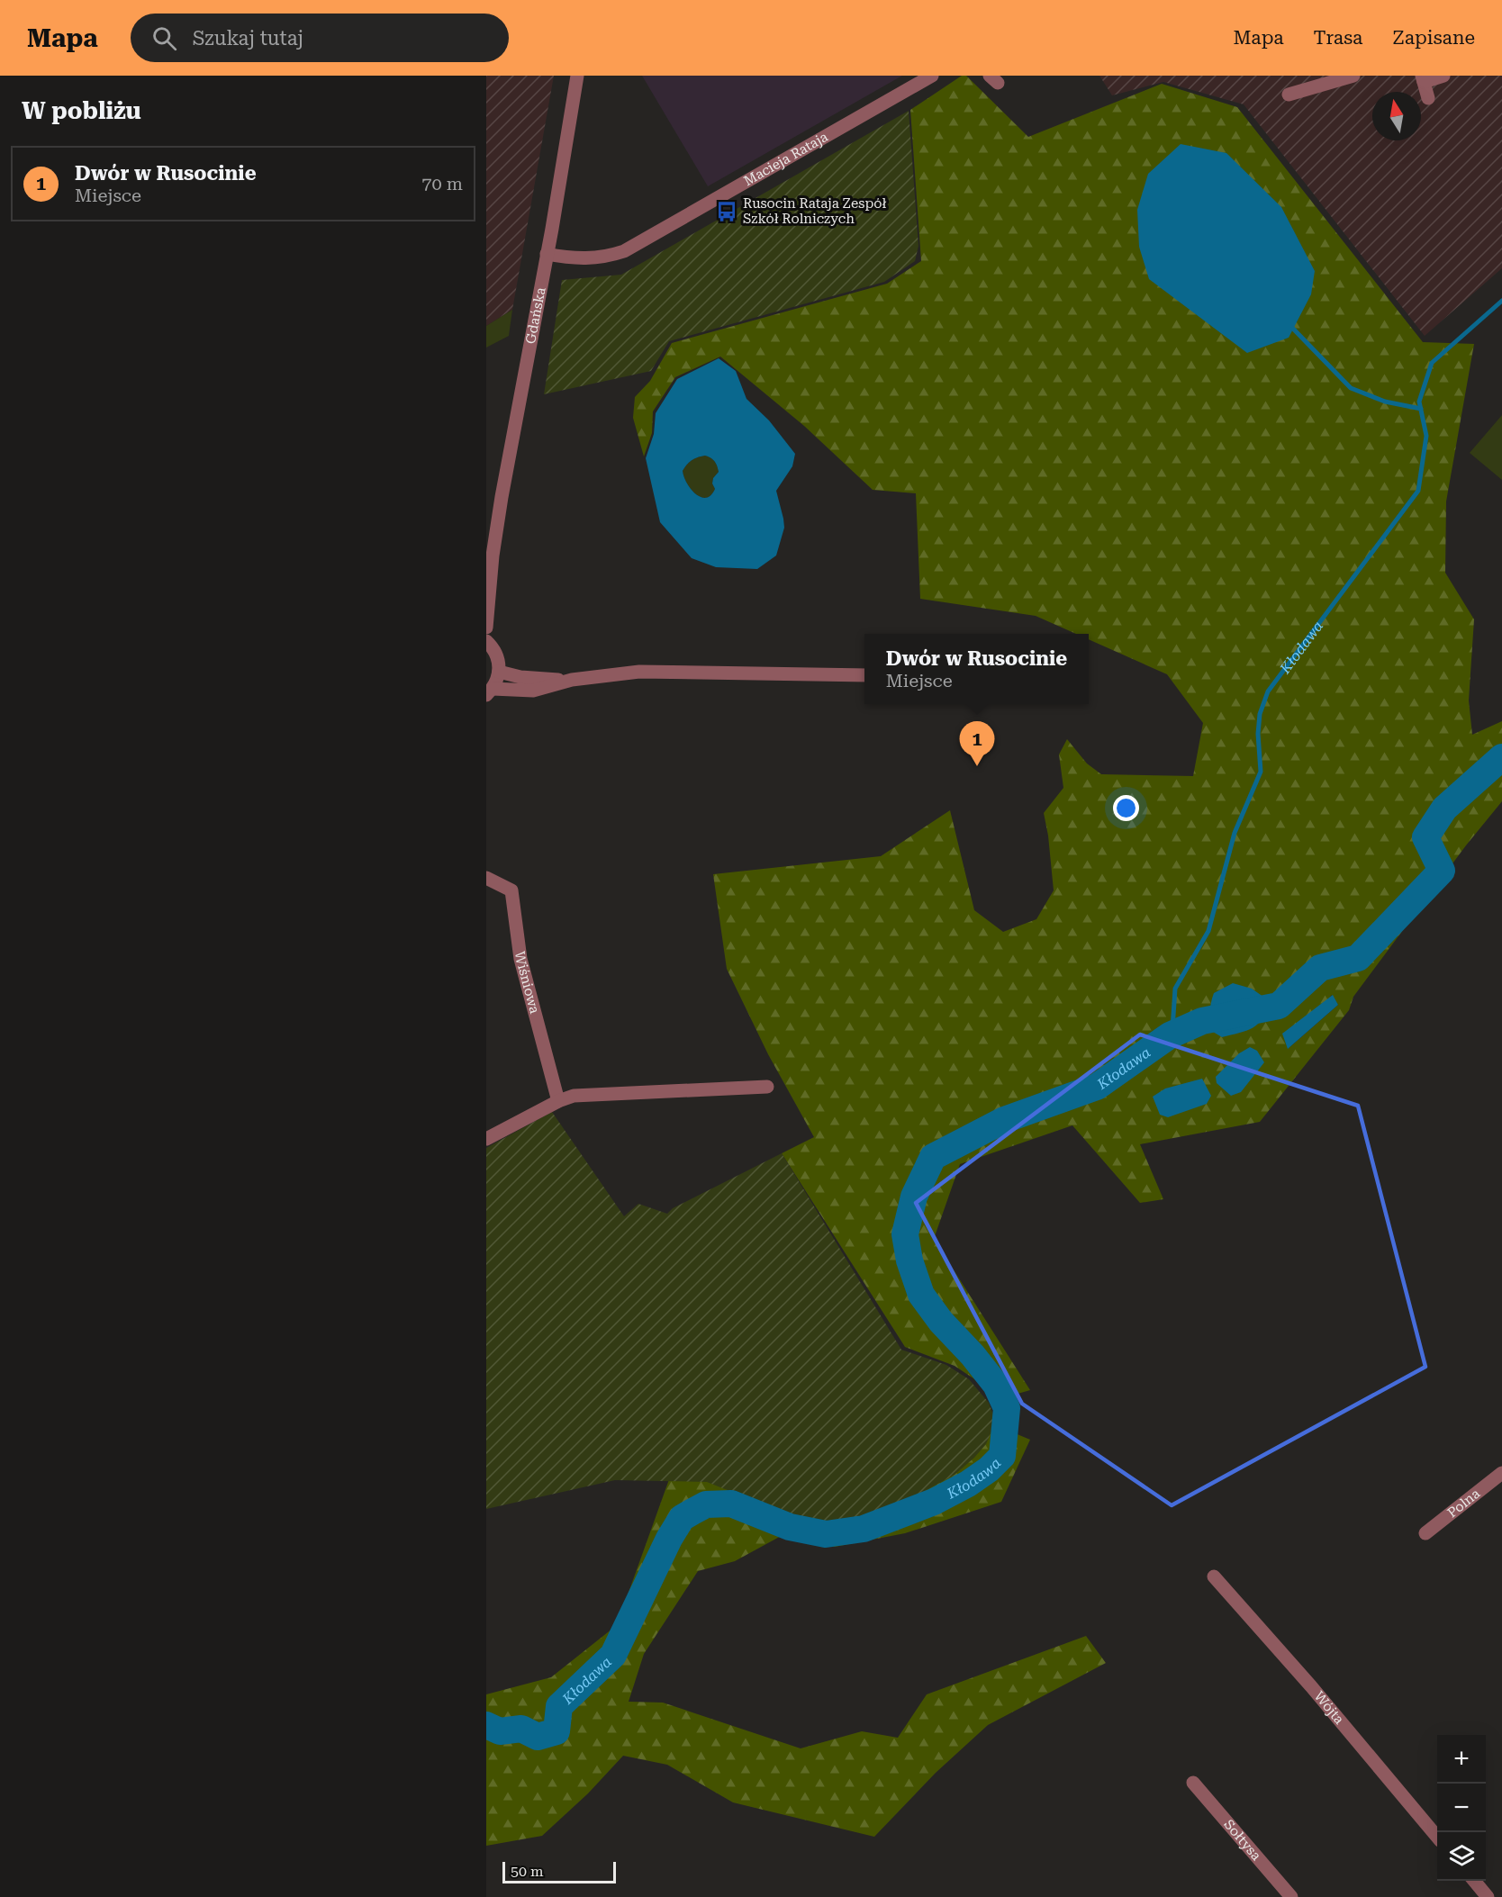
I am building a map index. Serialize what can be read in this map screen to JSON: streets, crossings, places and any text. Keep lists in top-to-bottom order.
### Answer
{
  "streets": {
    "street": [
      "Macieja Rataja",
      "Gdańska",
      "Wiśniowa",
      "Polna",
      "Wójta",
      "Sołtysa"
    ]
  },
  "crossings": [
    ["Macieja Rataja", "Gdańska"]
  ],
  "water": ["Kłodawa"],
  "places": {
    "bus stop": ["Rusocin Rataja Zespół Szkół Rolniczych"]
  },
  "scale_bar": "50 m",
  "north": "top",
  "page": {
    "header": "Mapa",
    "search": "Szukaj tutaj",
    "nav": ["Mapa", "Trasa", "Zapisane"],
    "heading": "W pobliżu",
    "list": [
      {
        "mark": "1",
        "name": "Dwór w Rusocinie",
        "note": "Miejsce",
        "value": "70 m"
      }
    ],
    "popup": ["Dwór w Rusocinie", "Miejsce"],
    "pins": "1",
    "map_buttons": ["+", "−"],
    "scale": "50 m"
  }
}
